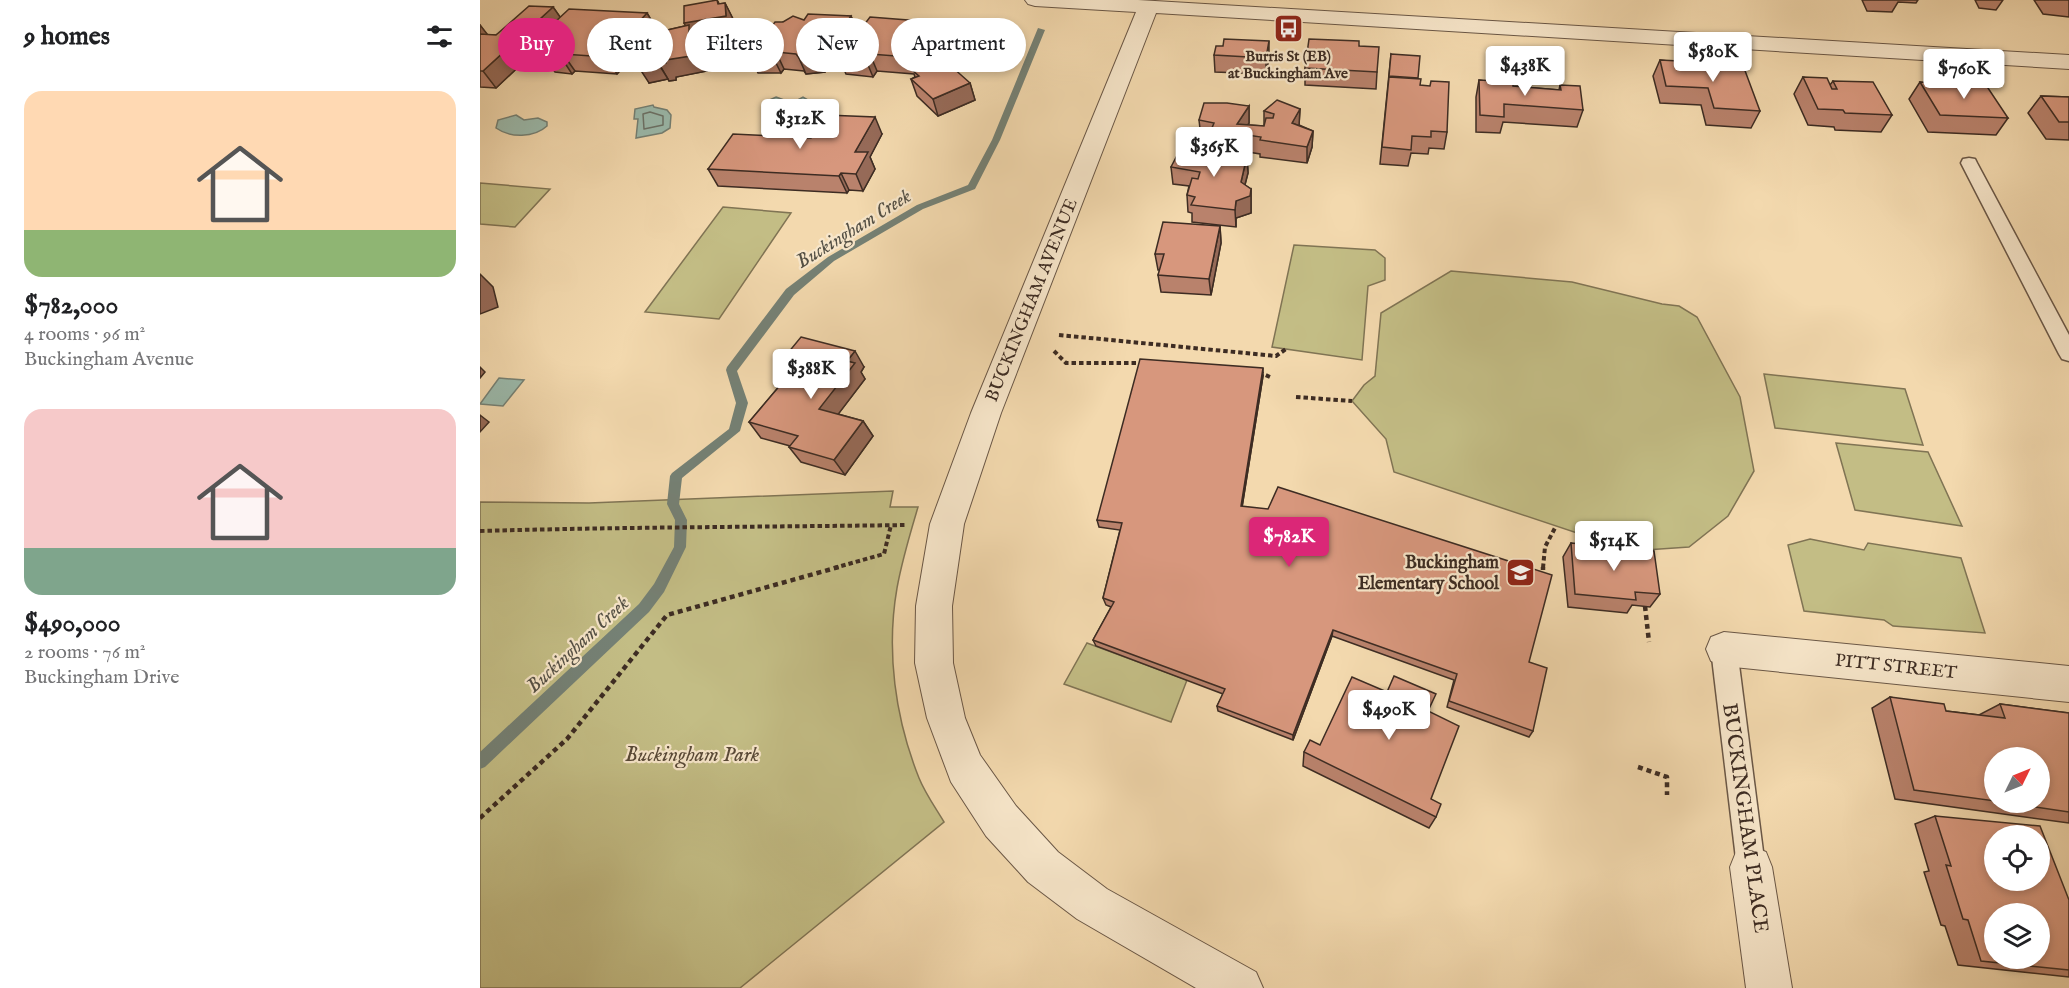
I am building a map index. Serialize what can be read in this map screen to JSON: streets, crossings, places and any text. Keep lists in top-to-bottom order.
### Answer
{
  "streets": {
    "street": ["BUCKINGHAM AVENUE", "PITT STREET", "BUCKINGHAM PLACE"]
  },
  "crossings": [
    ["PITT STREET", "BUCKINGHAM PLACE"]
  ],
  "water": ["Buckingham Creek"],
  "parks": ["Buckingham Park"],
  "places": {
    "bus stop": ["Burris St (EB) at Buckingham Ave"],
    "school or university": ["Buckingham Elementary School"]
  },
  "north": "top right",
  "page": {
    "heading": "9 homes",
    "chip": [
      "Buy",
      "Rent",
      "Filters",
      "New",
      "Apartment"
    ],
    "price": [
      "$580K",
      "$438K",
      "$760K",
      "$312K",
      "$365K",
      "$388K",
      "$782K",
      "$514K",
      "$490K"
    ],
    "list": [
      {
        "name": "$782,000",
        "note": "4 rooms · 96 m² · Buckingham Avenue"
      },
      {
        "name": "$490,000",
        "note": "2 rooms · 76 m² · Buckingham Drive"
      }
    ]
  }
}
